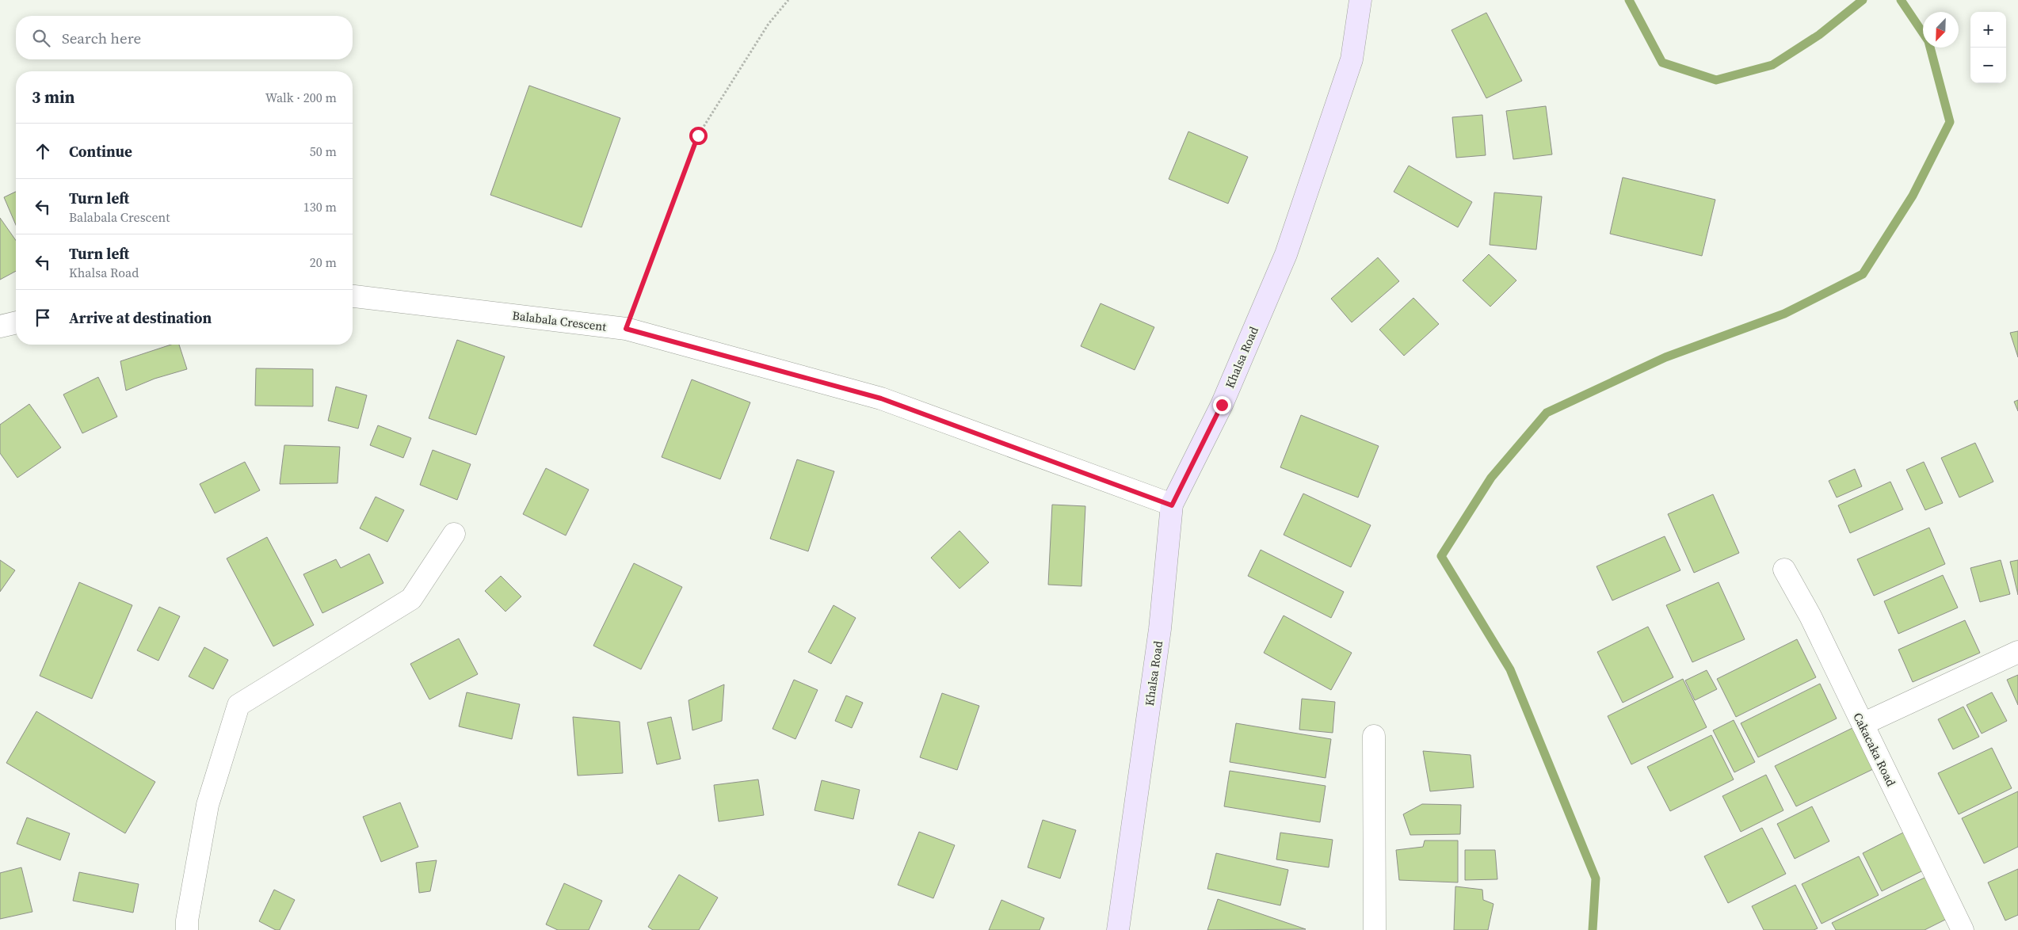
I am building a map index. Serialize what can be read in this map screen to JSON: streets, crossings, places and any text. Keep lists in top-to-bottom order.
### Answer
{
  "streets": {
    "main road": ["Khalsa Road"],
    "street": ["Balabala Crescent", "Cakacaka Road"]
  },
  "crossings": [
    ["Balabala Crescent", "Khalsa Road"]
  ],
  "north": "bottom left",
  "page": {
    "map_buttons": ["+", "−"],
    "search": "Search here",
    "heading": ["3 min", "Walk · 200 m"],
    "list": [
      ["Continue", "50 m"],
      ["Turn left", "Balabala Crescent", "130 m"],
      ["Turn left", "Khalsa Road", "20 m"],
      "Arrive at destination"
    ]
  }
}
